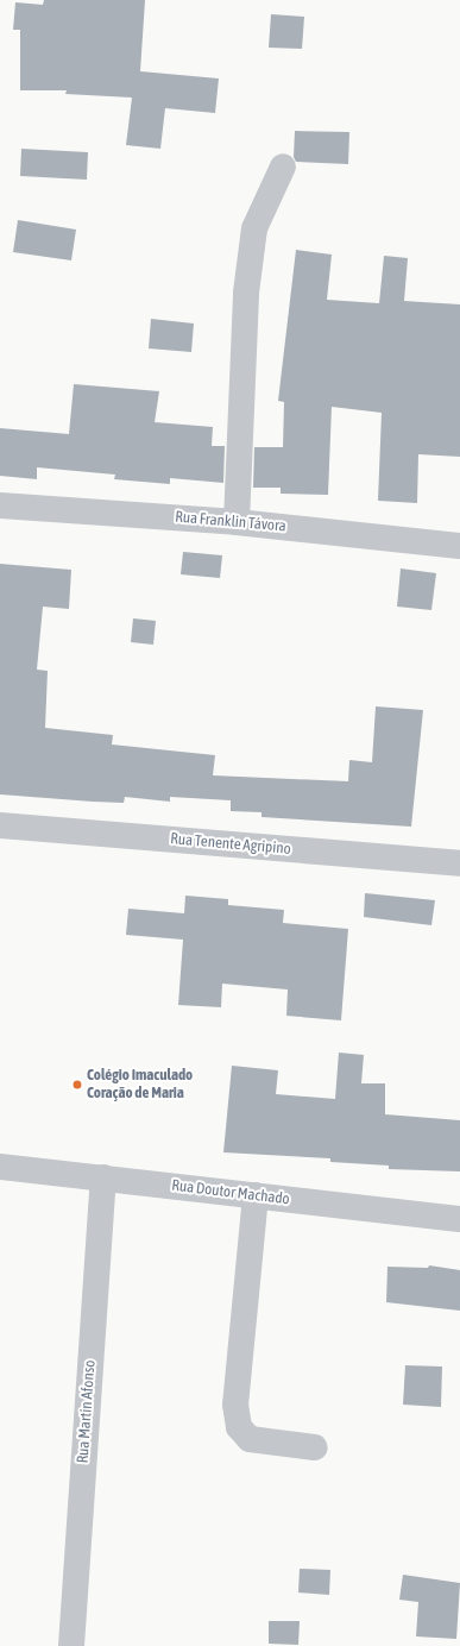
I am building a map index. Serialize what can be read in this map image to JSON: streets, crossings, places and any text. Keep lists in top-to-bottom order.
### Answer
{
  "streets": {
    "street": [
      "Rua Franklin Távora",
      "Rua Tenente Agripino",
      "Rua Doutor Machado",
      "Rua Martin Afonso"
    ]
  },
  "crossings": [
    ["Rua Doutor Machado", "Rua Martin Afonso"]
  ],
  "places": ["Colégio Imaculado Coração de Maria"]
}
